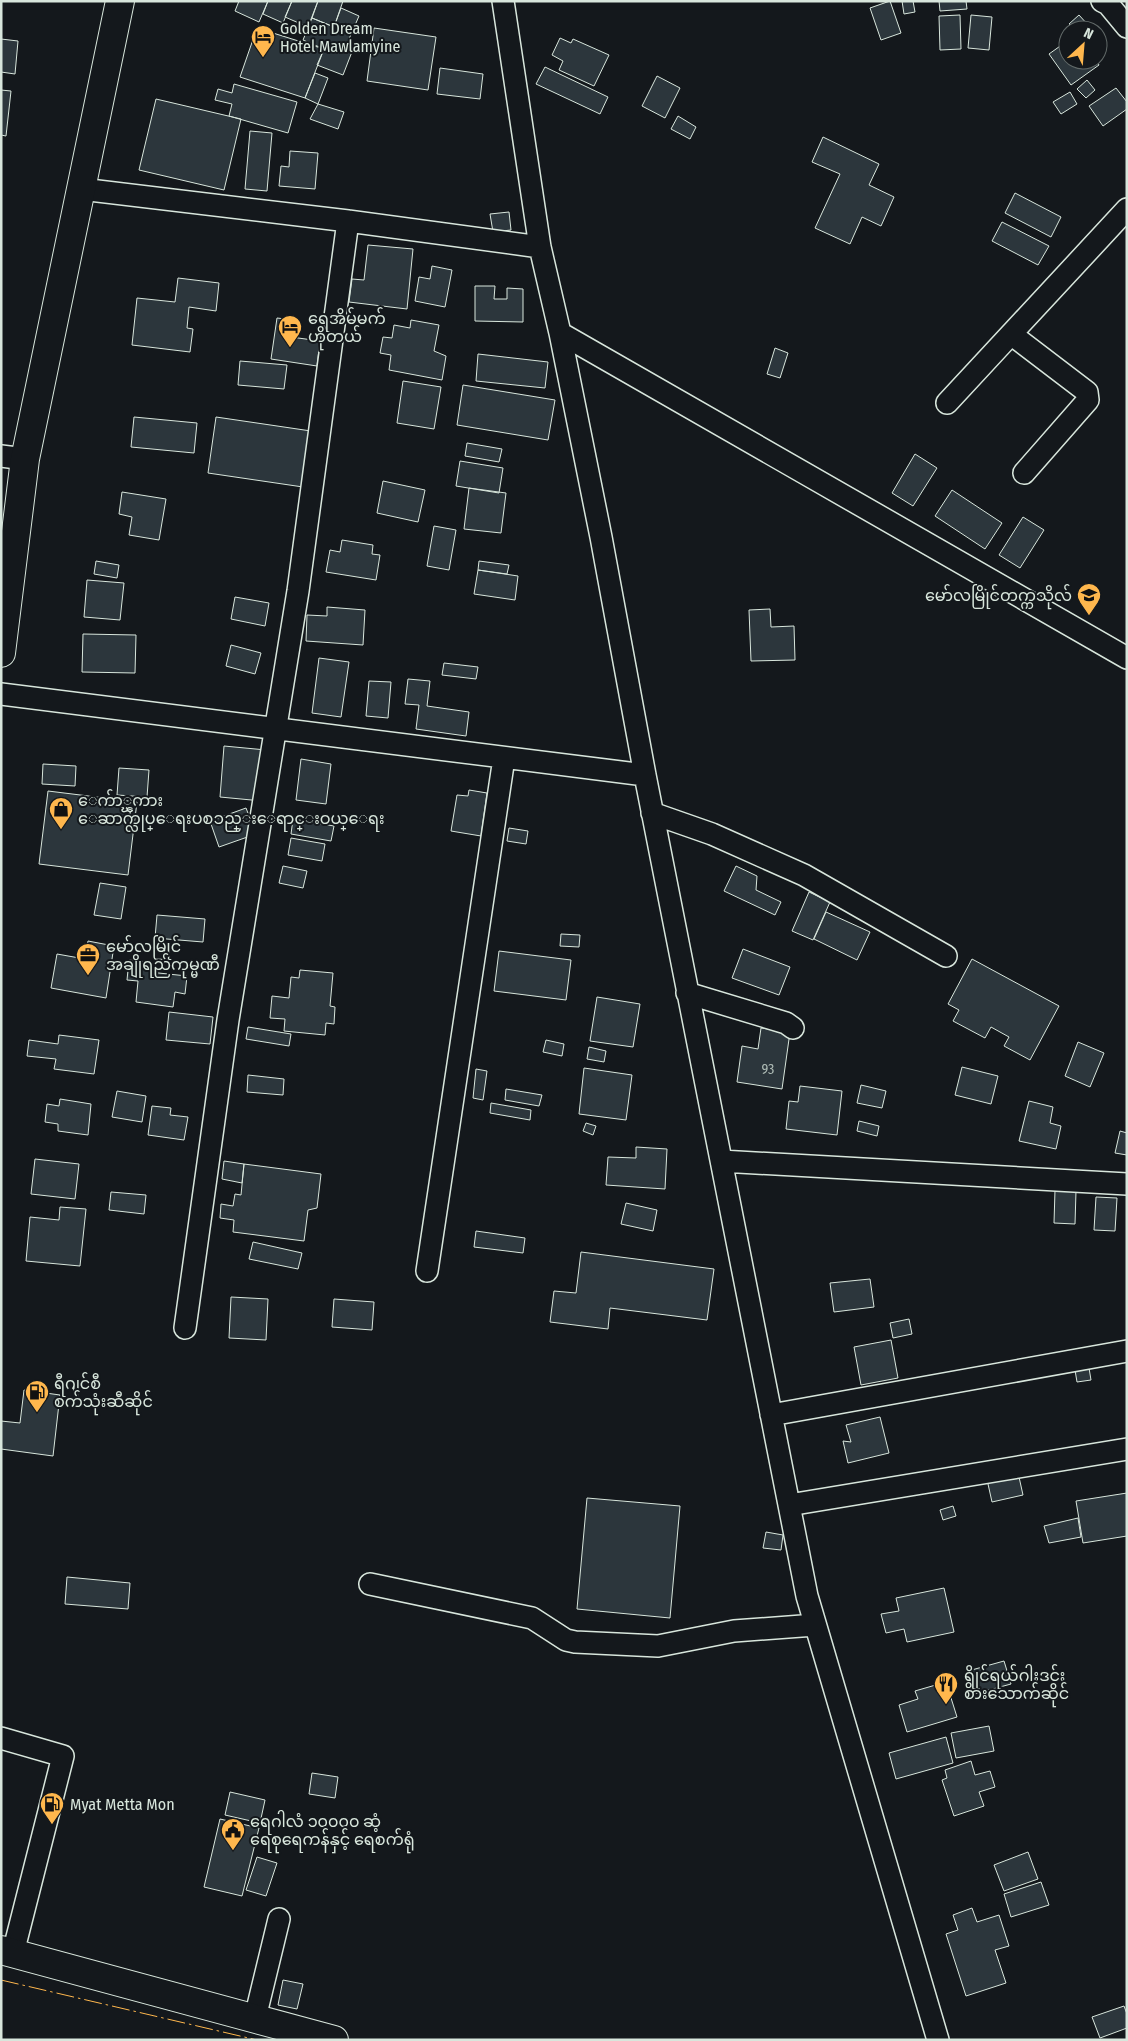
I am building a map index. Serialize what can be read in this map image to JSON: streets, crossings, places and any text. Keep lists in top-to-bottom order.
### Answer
{
  "places": {
    "hotel": ["Golden Dream Hotel Mawlamyine", "ရွှေအိမ်မက် ဟိုတယ်"],
    "school or university": ["မော်လမြိုင်တက္ကသိုလ်"],
    "shop": ["ေက်ာ္ၾကား ေဆာက္လုပ္ေရးပစၥည္းေရာင္းဝယ္ေရး"],
    "office": ["မော်လမြိုင် အချိုရည်ကုမ္မဏီ"],
    "fuel station": ["ရီဂျင်စီ စက်သုံးဆီဆိုင်", "Myat Metta Mon"],
    "restaurant": ["ရွိုင်ရယ်ဂါးဒင်း စားသောက်ဆိုင်"],
    "public building": ["ရေဂါလံ ၁၀၀၀၀ ဆံ့ ရေစုရေကန်နှင့် ရေစက်ရုံ"]
  },
  "house_numbers": ["93"],
  "north": "top right"
}
